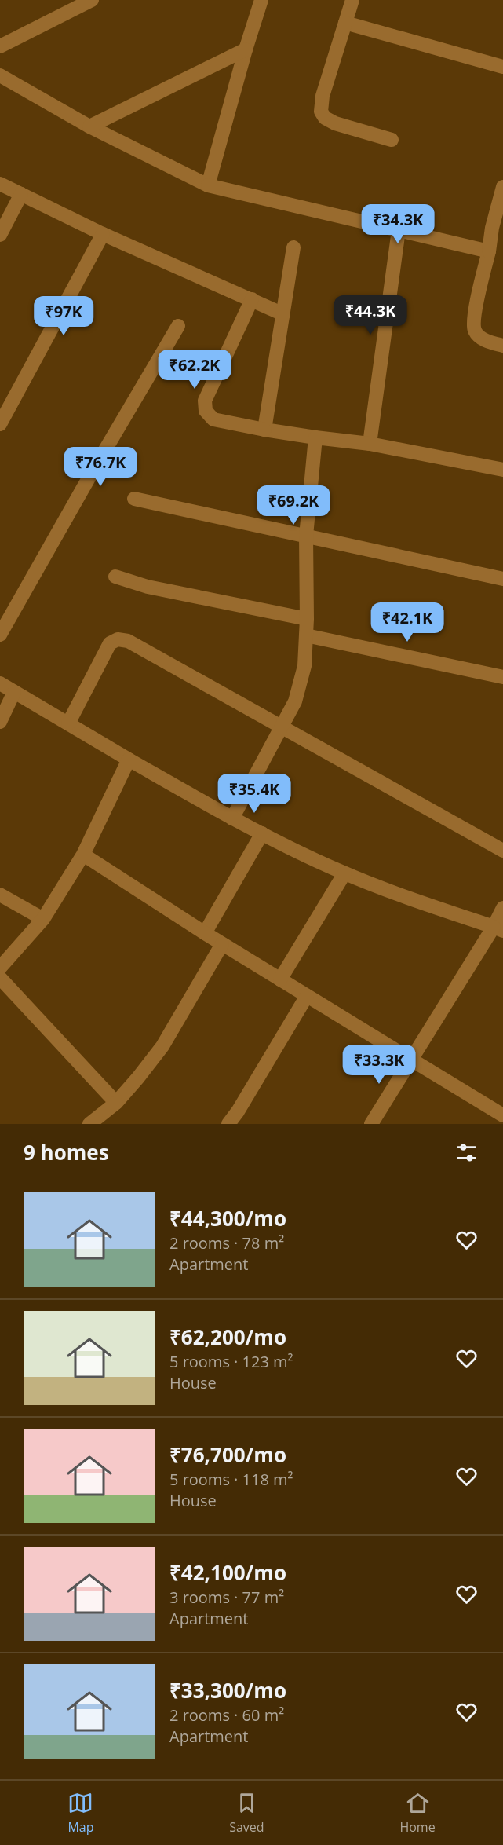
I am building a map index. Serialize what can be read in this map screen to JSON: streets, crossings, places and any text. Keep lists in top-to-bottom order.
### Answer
{
  "page": {
    "price": [
      "₹34.3K",
      "₹44.3K",
      "₹97K",
      "₹62.2K",
      "₹76.7K",
      "₹69.2K",
      "₹42.1K",
      "₹35.4K",
      "₹33.3K"
    ],
    "heading": "9 homes",
    "list": [
      {
        "name": "₹44,300/mo",
        "note": "2 rooms · 78 m² · Apartment"
      },
      {
        "name": "₹62,200/mo",
        "note": "5 rooms · 123 m² · House"
      },
      {
        "name": "₹76,700/mo",
        "note": "5 rooms · 118 m² · House"
      },
      {
        "name": "₹42,100/mo",
        "note": "3 rooms · 77 m² · Apartment"
      },
      {
        "name": "₹33,300/mo",
        "note": "2 rooms · 60 m² · Apartment"
      }
    ],
    "tabs": ["Map", "Saved", "Home"]
  }
}
